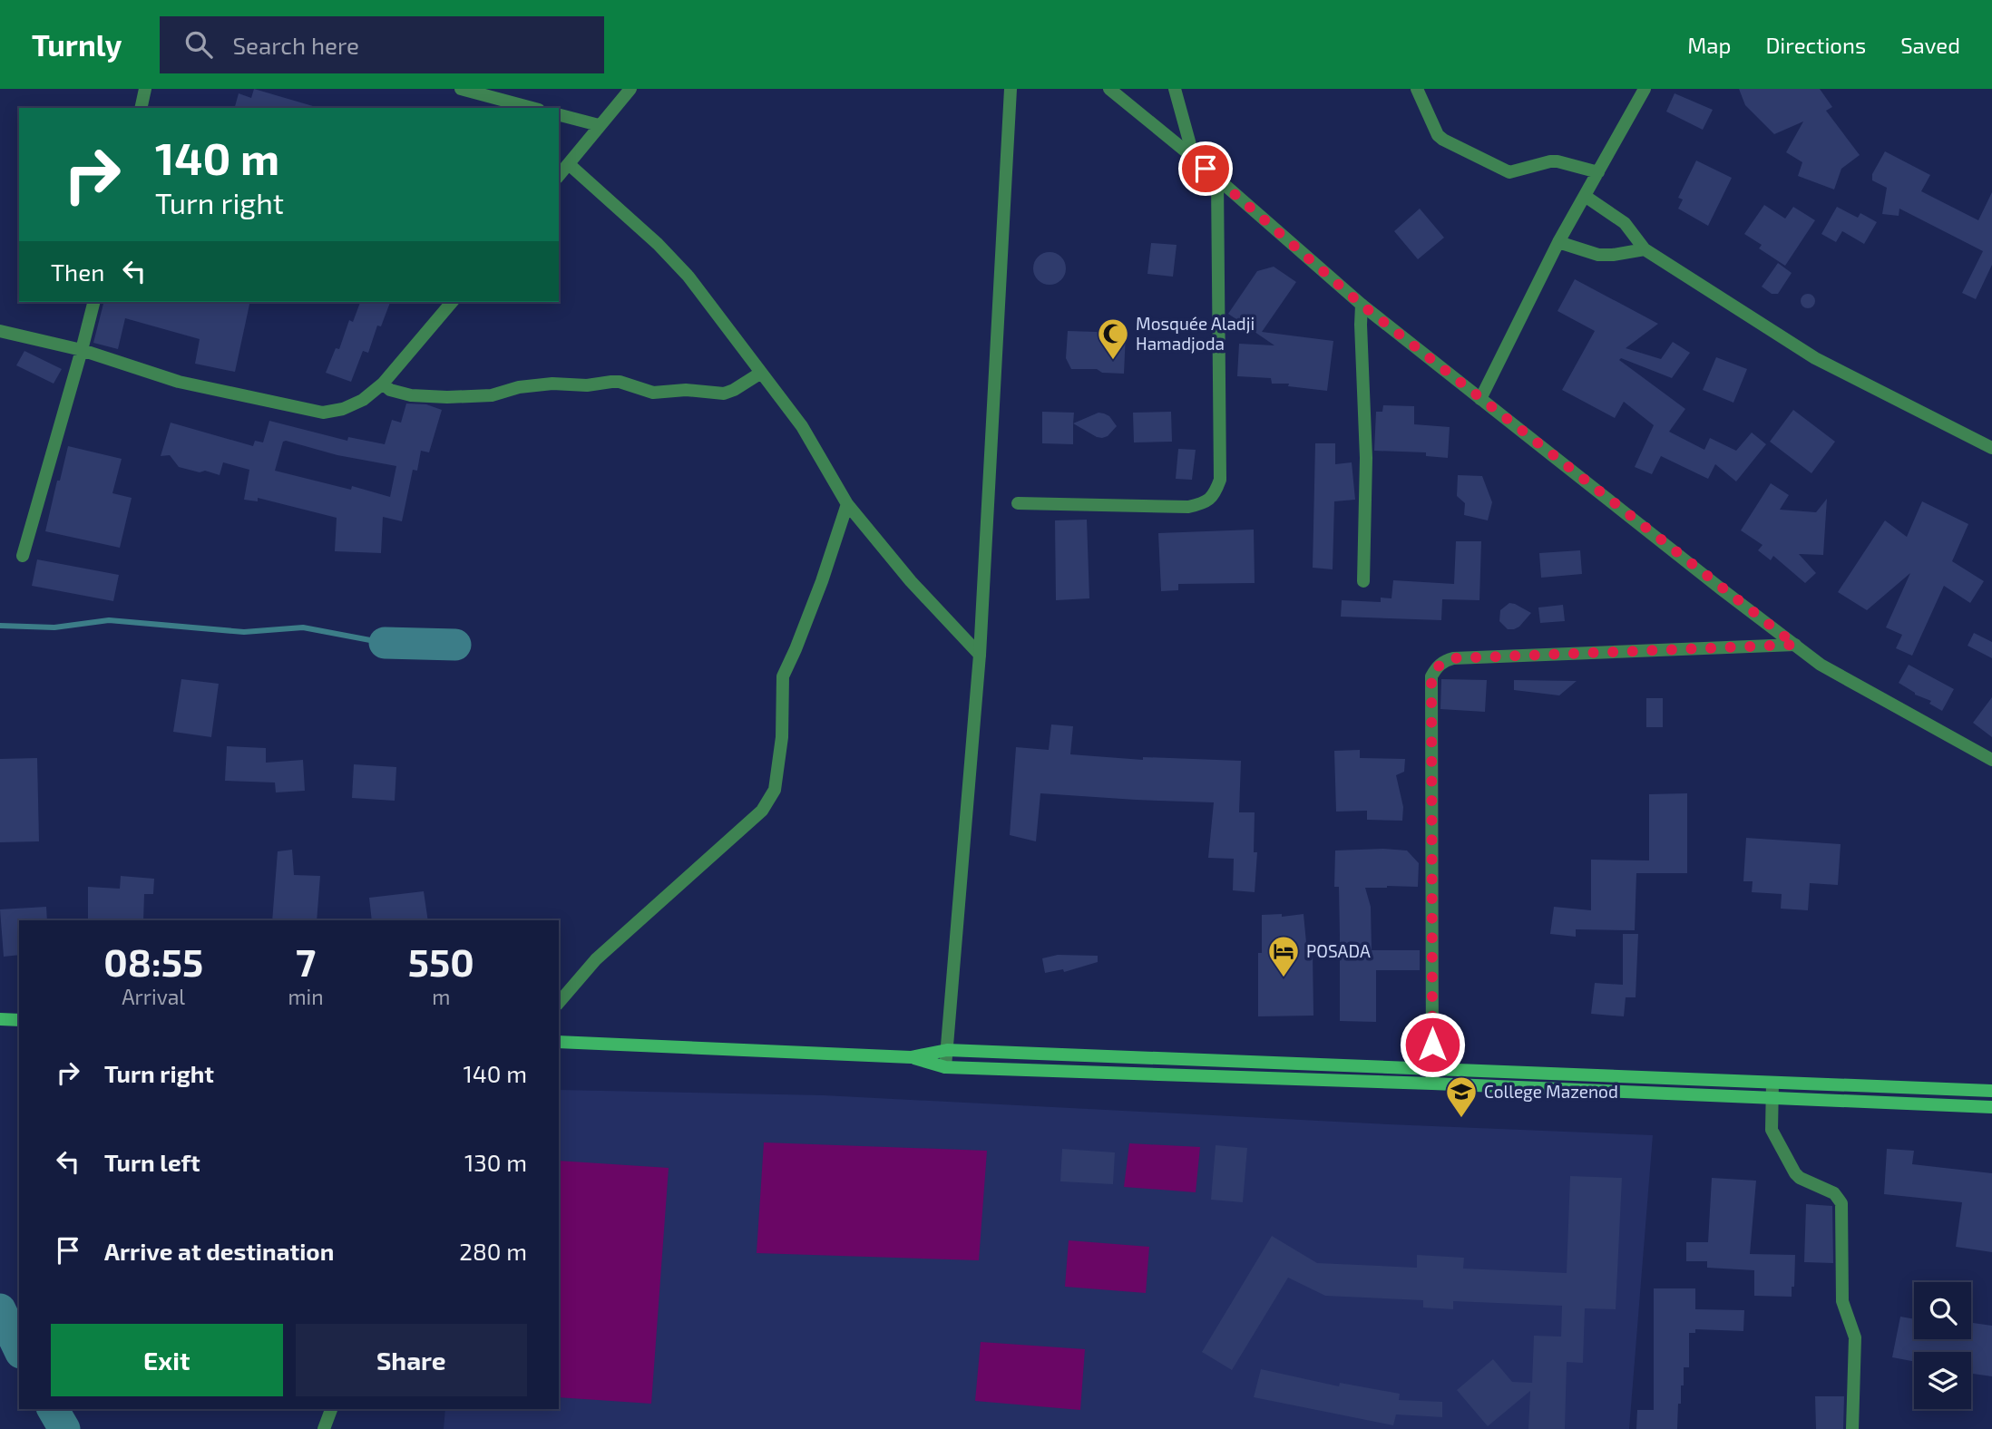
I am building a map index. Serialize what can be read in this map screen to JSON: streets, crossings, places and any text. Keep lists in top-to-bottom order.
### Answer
{
  "places": {
    "mosque": ["Mosquée Aladji Hamadjoda"],
    "hotel": ["POSADA"],
    "school or university": ["College Mazenod"]
  },
  "page": {
    "header": "Turnly",
    "search": "Search here",
    "nav": ["Map", "Directions", "Saved"],
    "turn": ["140 m", "Turn right"],
    "then": "Then",
    "eta": [
      "08:55",
      "Arrival",
      "7",
      "min",
      "550",
      "m"
    ],
    "list": [
      {
        "name": "Turn right",
        "value": "140 m"
      },
      {
        "name": "Turn left",
        "value": "130 m"
      },
      {
        "name": "Arrive at destination",
        "value": "280 m"
      }
    ],
    "buttons": ["Exit", "Share"]
  }
}
